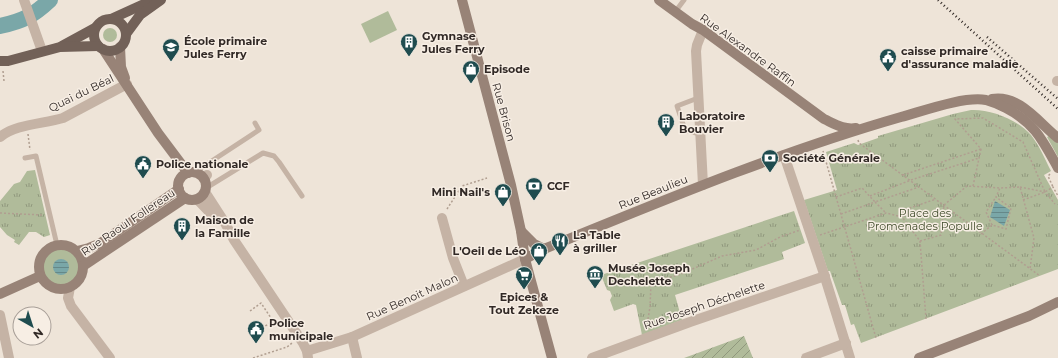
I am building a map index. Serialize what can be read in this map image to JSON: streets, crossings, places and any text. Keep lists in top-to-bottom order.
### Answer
{
  "streets": {
    "street": [
      "Rue Alexandre Raffin",
      "Quai du Béal",
      "Rue Brison",
      "Rue Beaulieu",
      "Rue Raoul Follereau",
      "Rue Benoit Malon",
      "Rue Joseph Déchelette"
    ]
  },
  "crossings": [
    ["Rue Alexandre Raffin", "Rue Beaulieu"],
    ["Rue Brison", "Rue Beaulieu"],
    ["Rue Brison", "Rue Benoit Malon"],
    ["Rue Beaulieu", "Rue Benoit Malon"]
  ],
  "parks": ["Place des Promenades Populle"],
  "places": {
    "building": ["Gymnase Jules Ferry", "Laboratoire Bouvier", "Maison de la Famille"],
    "school or university": ["École primaire Jules Ferry"],
    "public building": ["caisse primaire d'assurance maladie", "Police nationale", "Police municipale"],
    "shop": ["Episode", "Mini Nail's", "L'Oeil de Léo"],
    "bank": ["Société Générale", "CCF"],
    "restaurant": ["La Table à griller"],
    "museum": ["Musée Joseph Dechelette"],
    "supermarket": ["Epices & Tout Zekeze"]
  },
  "north": "bottom right"
}
